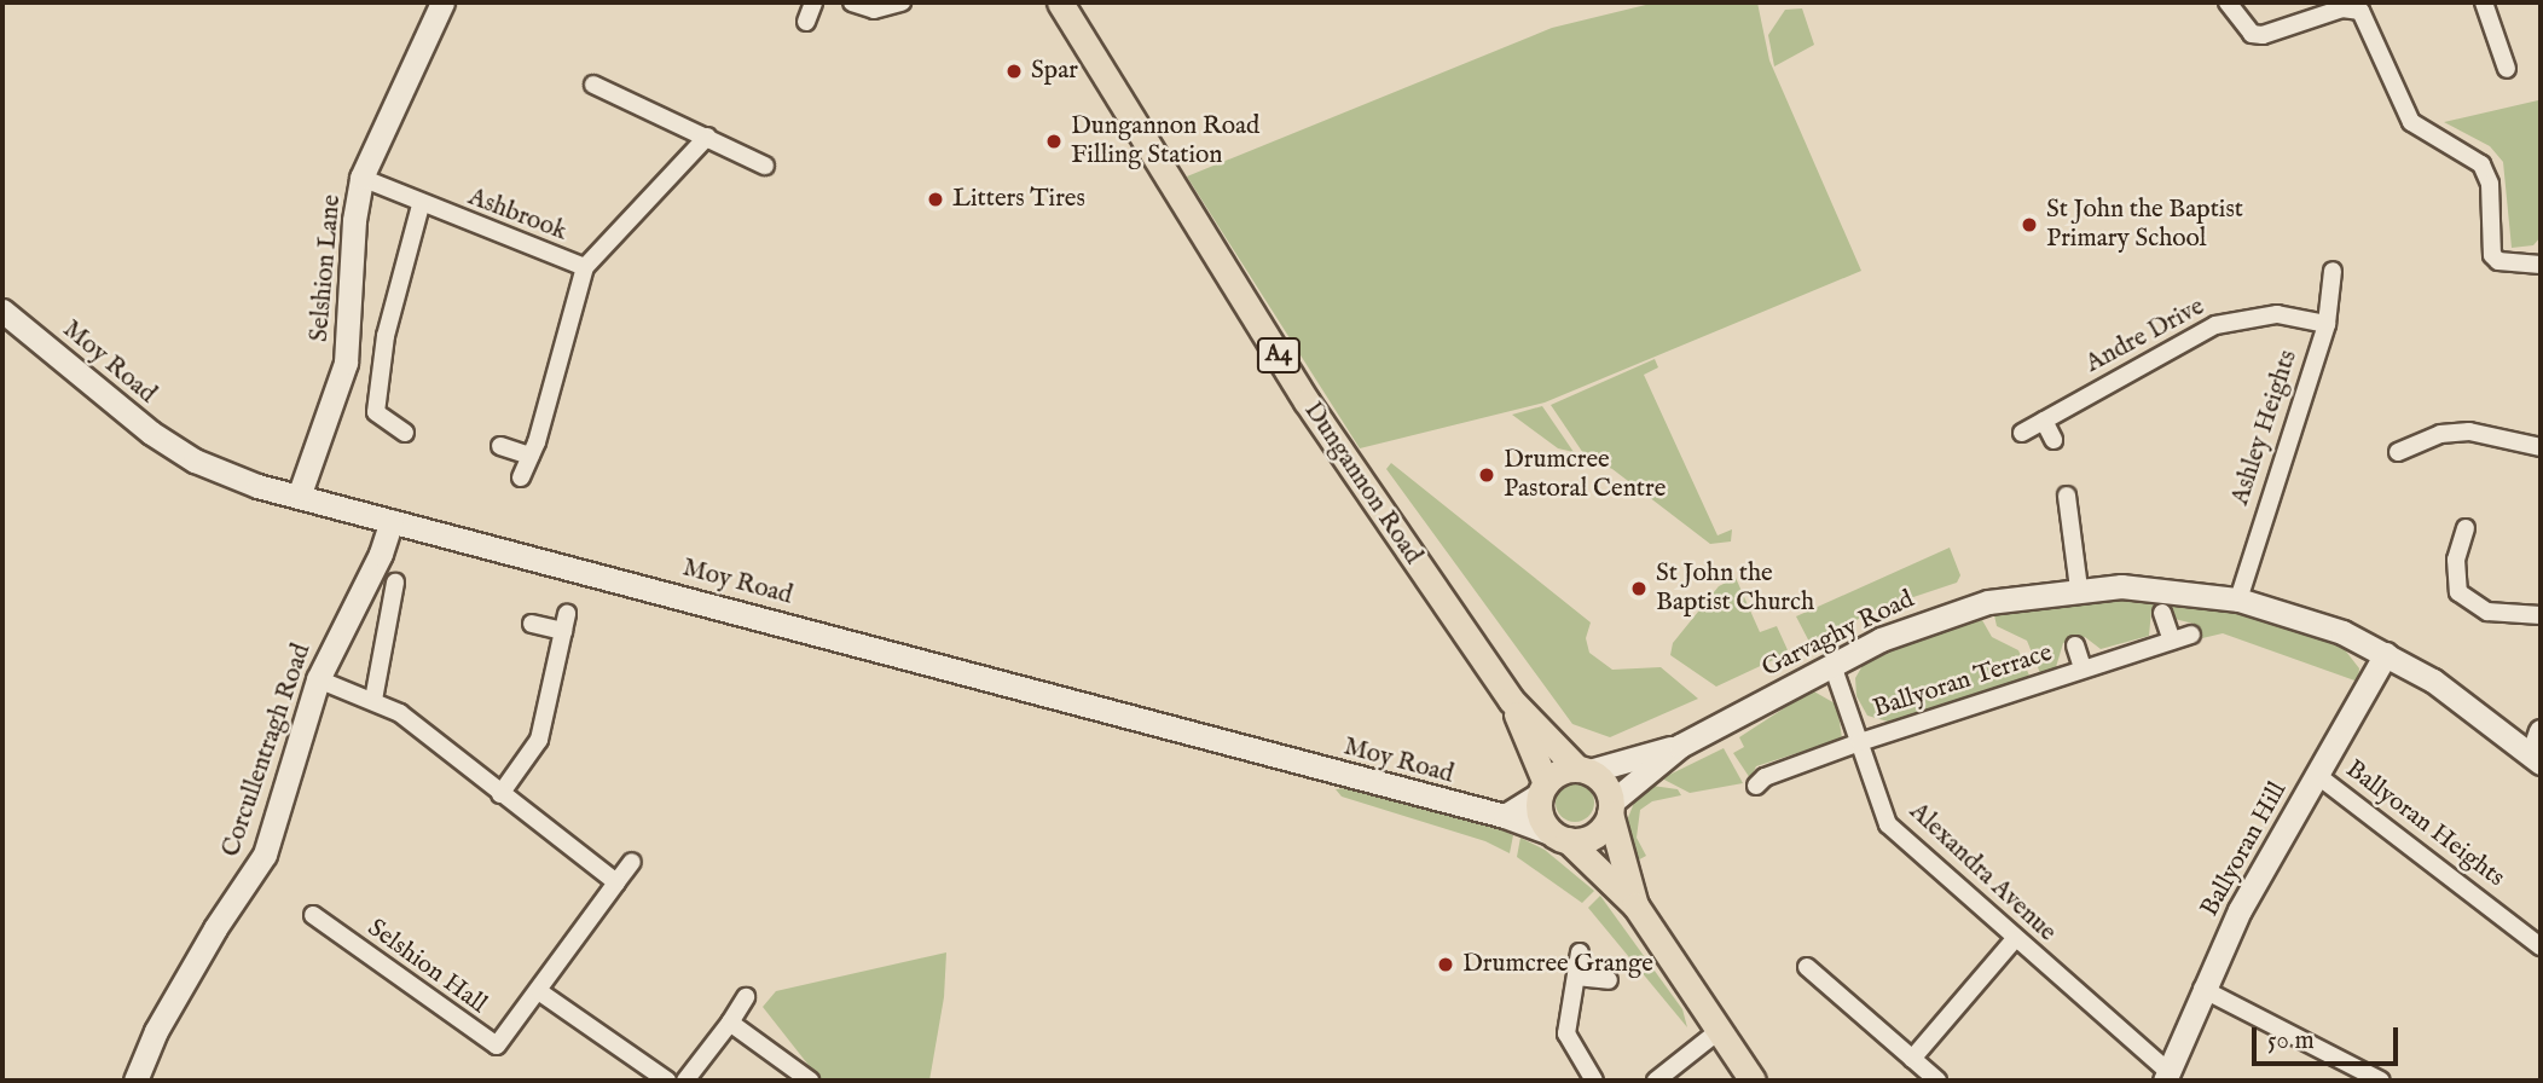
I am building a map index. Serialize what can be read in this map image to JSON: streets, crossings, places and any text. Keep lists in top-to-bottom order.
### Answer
{
  "streets": {
    "main road": [
      "Selshion Lane",
      "A4",
      "Moy Road",
      "Dungannon Road",
      "Garvaghy Road",
      "Corcullentragh Road",
      "Ballyoran Hill"
    ],
    "street": [
      "Ashbrook",
      "Andre Drive",
      "Ashley Heights",
      "Ballyoran Terrace",
      "Ballyoran Heights",
      "Alexandra Avenue",
      "Selshion Hall"
    ]
  },
  "crossings": [
    ["Ashbrook", "Selshion Lane"],
    ["Selshion Lane", "Moy Road"],
    ["Andre Drive", "Ashley Heights"],
    ["A4", "Moy Road"],
    ["A4", "Dungannon Road"],
    ["A4", "Garvaghy Road"],
    ["Moy Road", "Dungannon Road"],
    ["Moy Road", "Garvaghy Road"],
    ["Moy Road", "Corcullentragh Road"],
    ["Ashley Heights", "Garvaghy Road"],
    ["Dungannon Road", "Garvaghy Road"],
    ["Garvaghy Road", "Ballyoran Hill"],
    ["Garvaghy Road", "Alexandra Avenue"],
    ["Ballyoran Terrace", "Alexandra Avenue"],
    ["Ballyoran Heights", "Ballyoran Hill"],
    ["Ballyoran Hill", "Alexandra Avenue"]
  ],
  "places": [
    "Spar",
    "Dungannon Road Filling Station",
    "Litters Tires",
    "St John the Baptist Primary School",
    "Drumcree Pastoral Centre",
    "St John the Baptist Church",
    "Drumcree Grange"
  ],
  "scale_bar": "50 m"
}
